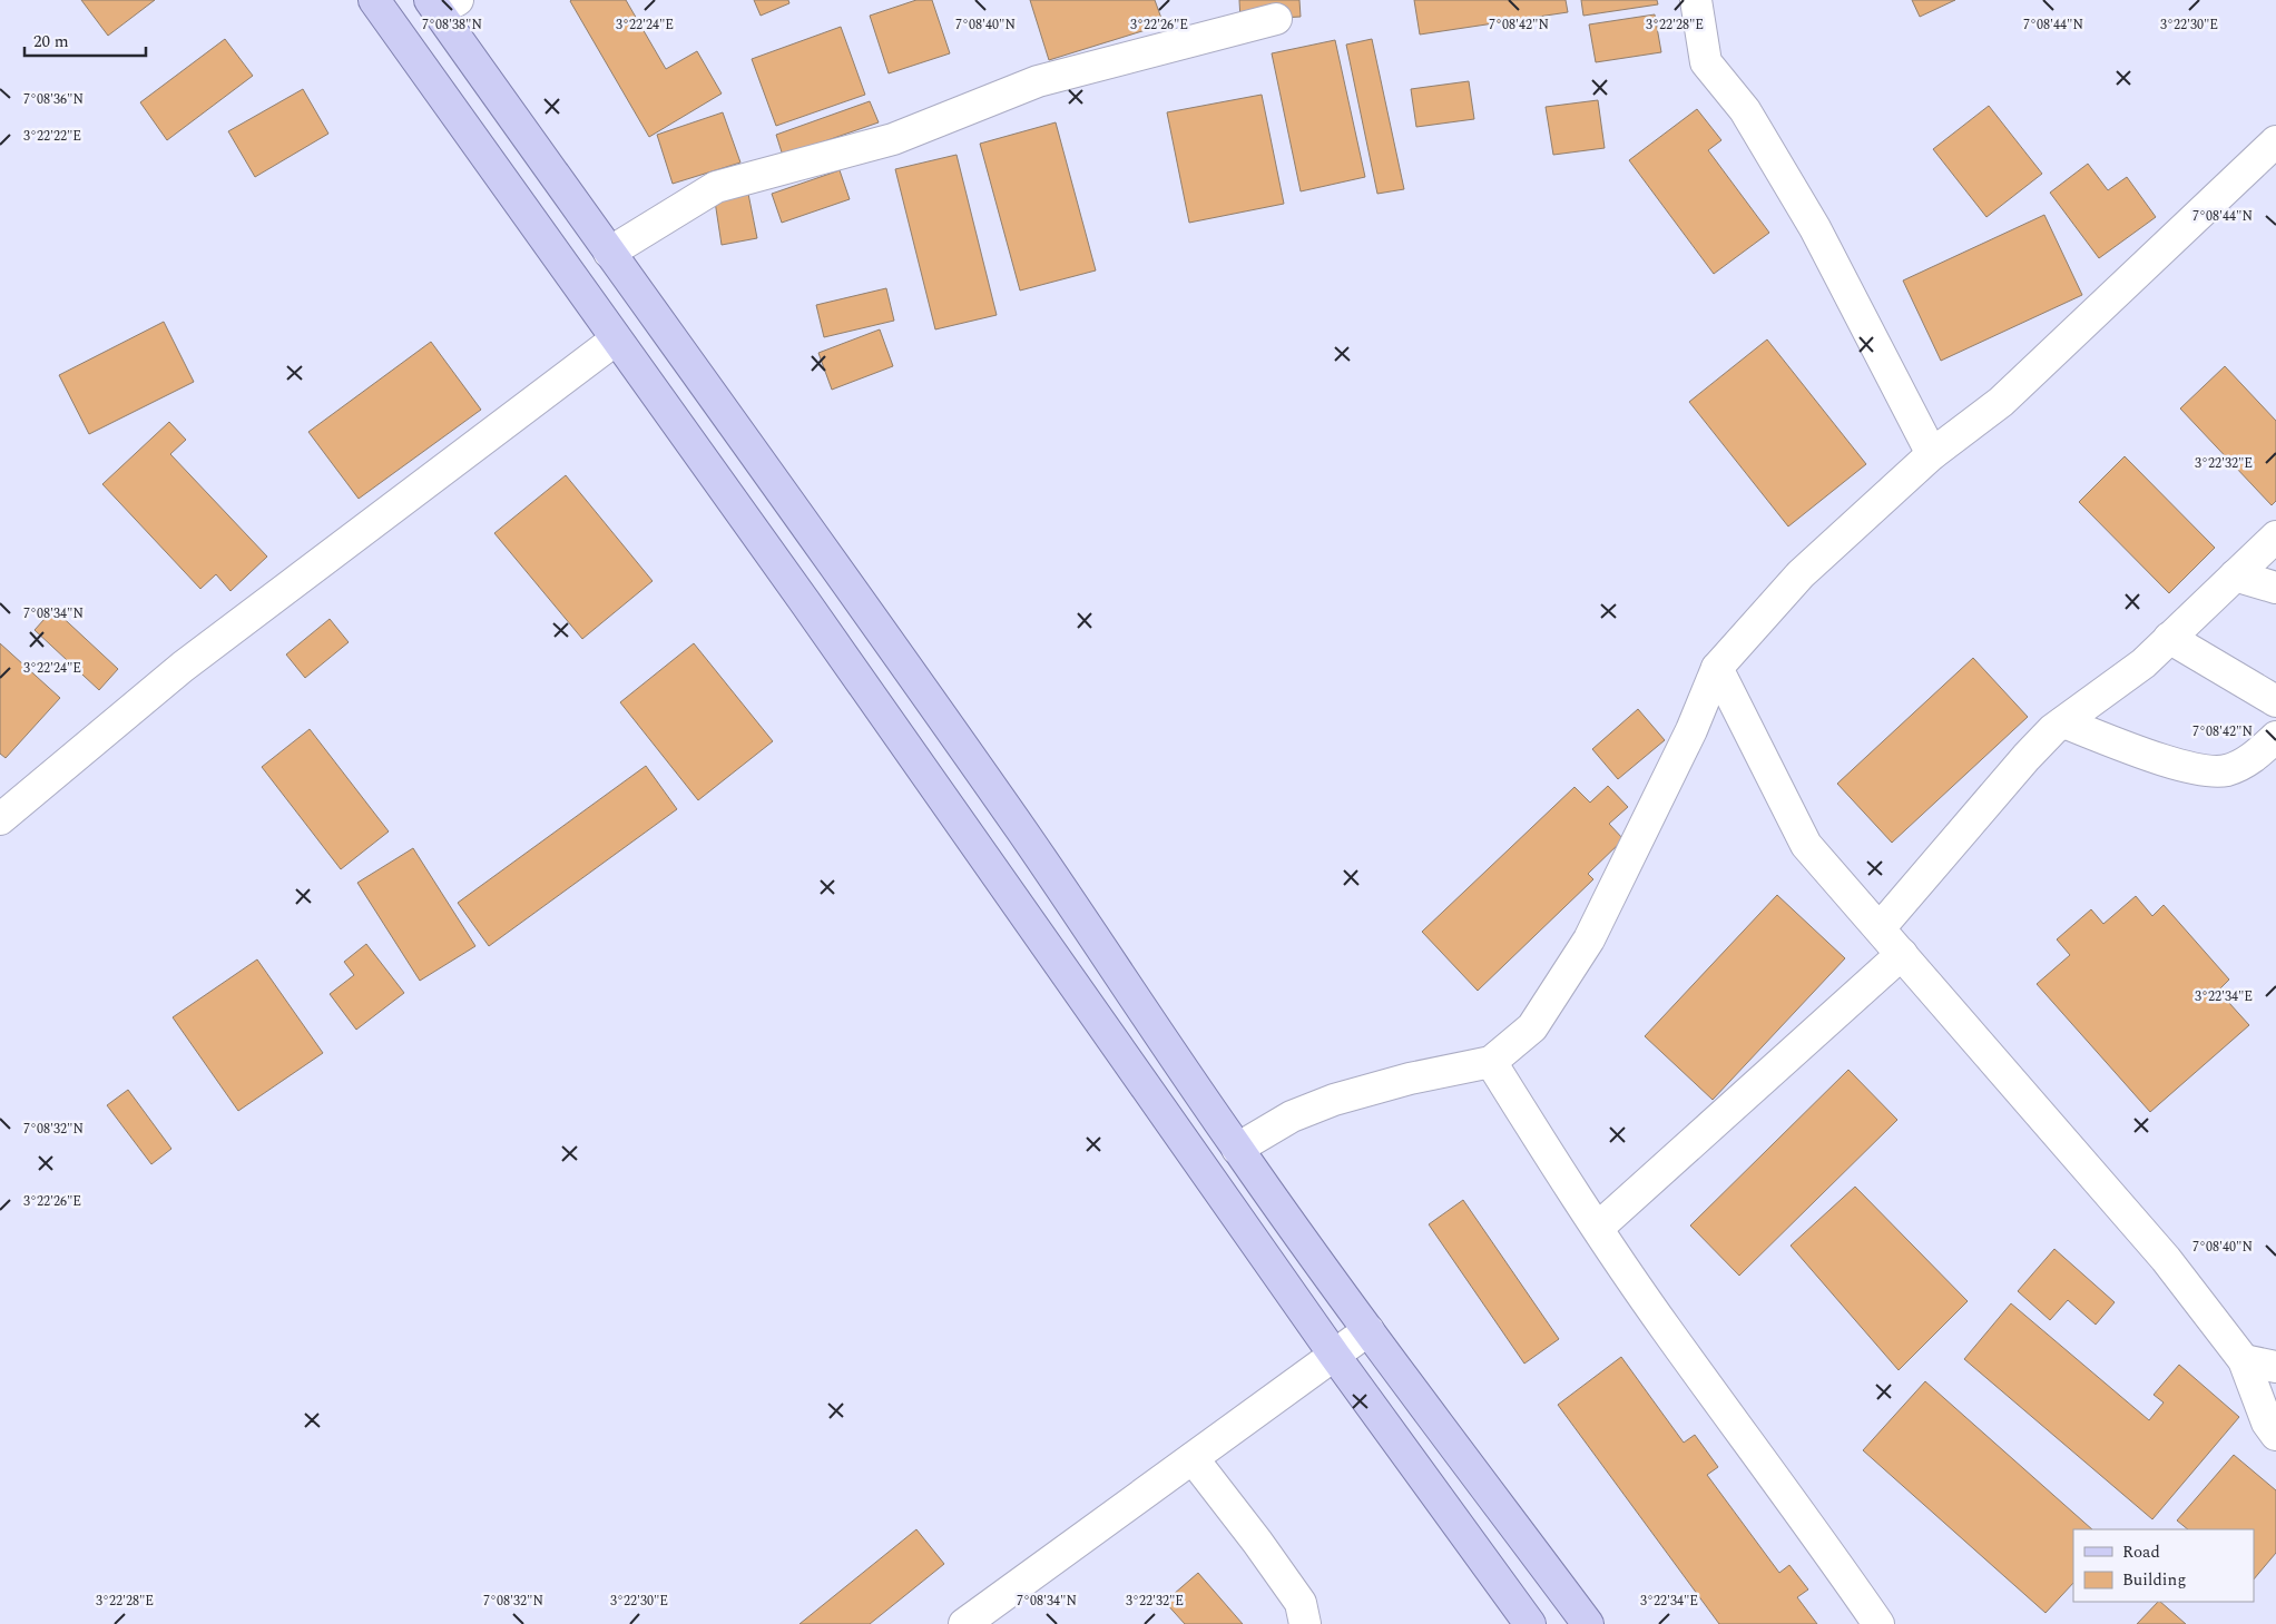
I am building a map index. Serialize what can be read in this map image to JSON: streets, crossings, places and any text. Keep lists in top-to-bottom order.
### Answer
{
  "legend": ["Road", "Building"],
  "scale_bar": "20 m",
  "coordinates": [
    "7°08'38\"N",
    "7°08'40\"N",
    "7°08'42\"N",
    "7°08'44\"N",
    "3°22'24\"E",
    "3°22'26\"E",
    "3°22'28\"E",
    "3°22'30\"E",
    "7°08'36\"N",
    "3°22'22\"E",
    "3°22'32\"E",
    "7°08'34\"N",
    "3°22'34\"E",
    "7°08'32\"N"
  ]
}
